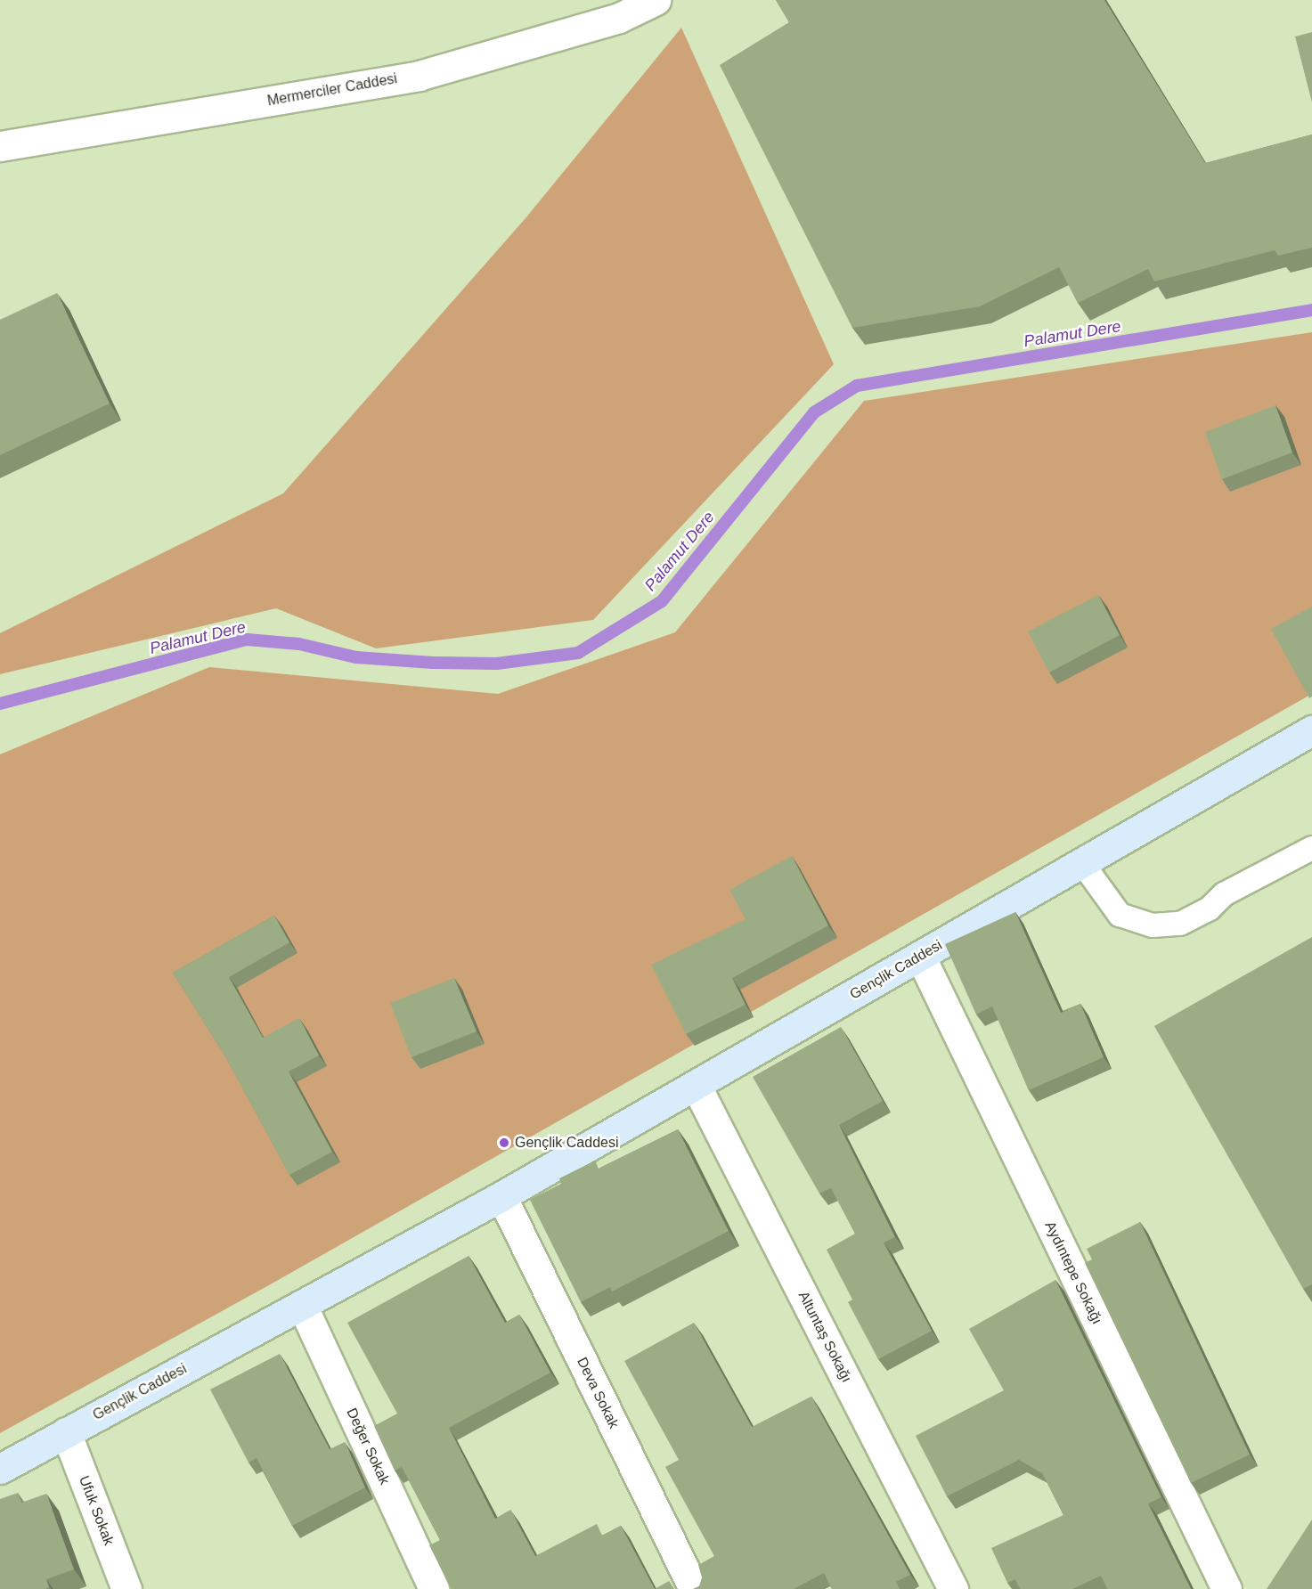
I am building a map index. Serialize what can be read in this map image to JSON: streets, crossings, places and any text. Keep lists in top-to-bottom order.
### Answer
{
  "streets": {
    "main road": ["Gençlik Caddesi"],
    "street": [
      "Mermerciler Caddesi",
      "Aydıntepe Sokağı",
      "Altuntaş Sokağı",
      "Deva Sokak",
      "Değer Sokak",
      "Ufuk Sokak"
    ]
  },
  "crossings": [
    ["Gençlik Caddesi", "Aydıntepe Sokağı"],
    ["Gençlik Caddesi", "Altuntaş Sokağı"],
    ["Gençlik Caddesi", "Deva Sokak"],
    ["Gençlik Caddesi", "Değer Sokak"],
    ["Gençlik Caddesi", "Ufuk Sokak"]
  ],
  "water": ["Palamut Dere"],
  "places": ["Gençlik Caddesi"]
}
